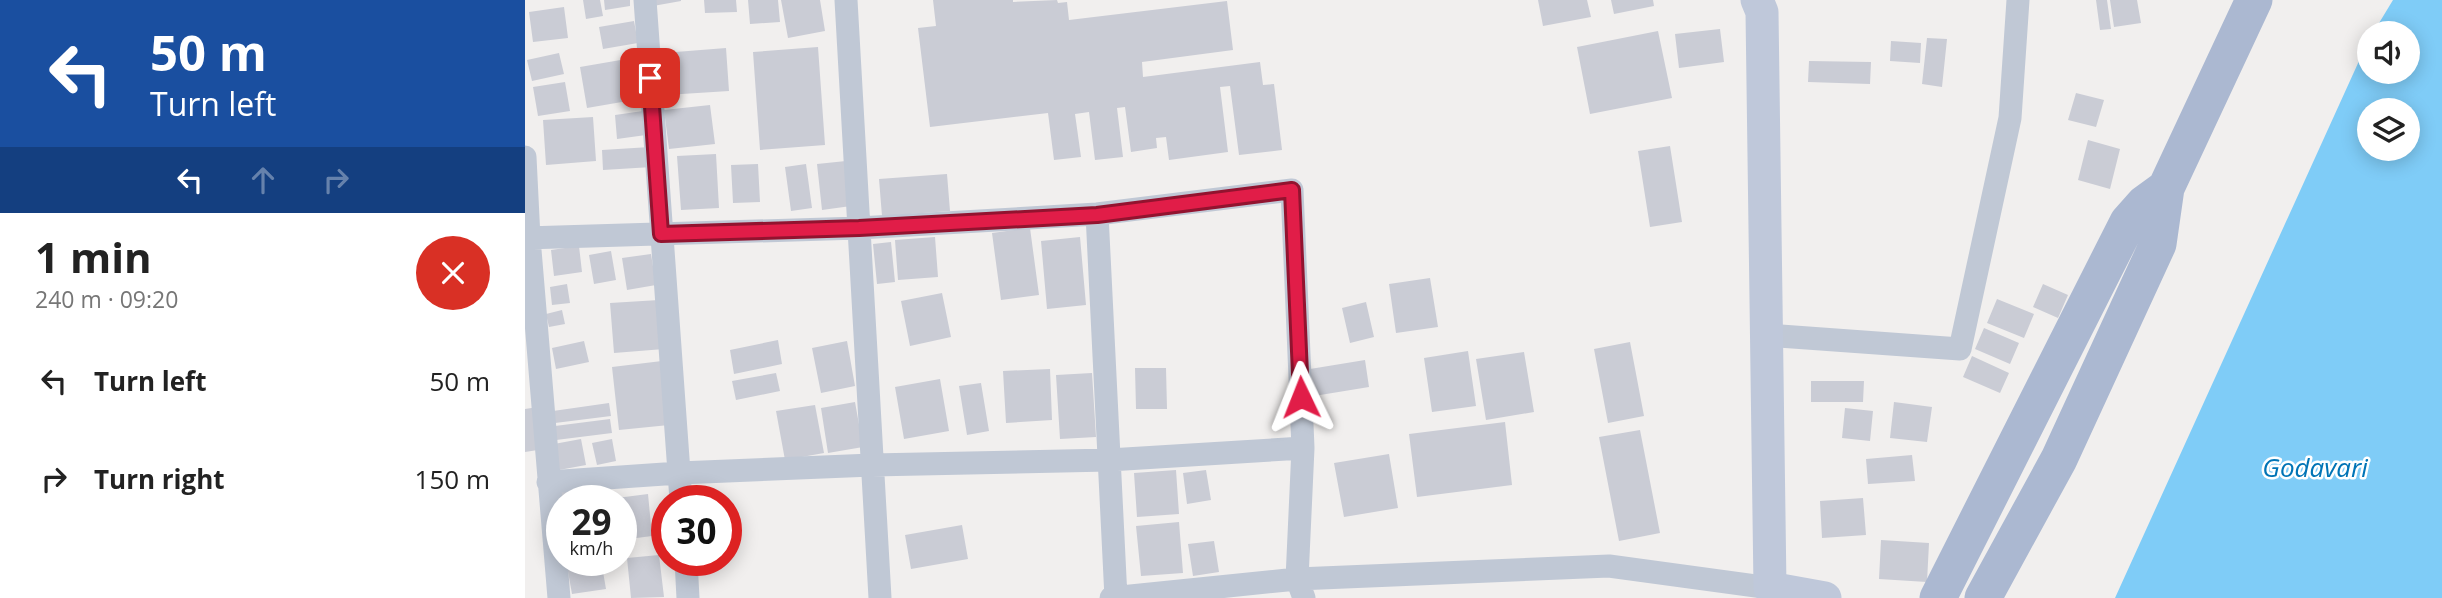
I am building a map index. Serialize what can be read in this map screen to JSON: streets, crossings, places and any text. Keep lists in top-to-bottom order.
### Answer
{
  "water": ["Godavari"],
  "page": {
    "turn": ["50 m", "Turn left"],
    "heading": ["1 min", "240 m · 09:20"],
    "list": [
      {
        "name": "Turn left",
        "value": "50 m"
      },
      {
        "name": "Turn right",
        "value": "150 m"
      }
    ],
    "speed": "29 km/h",
    "limit": "30"
  }
}
